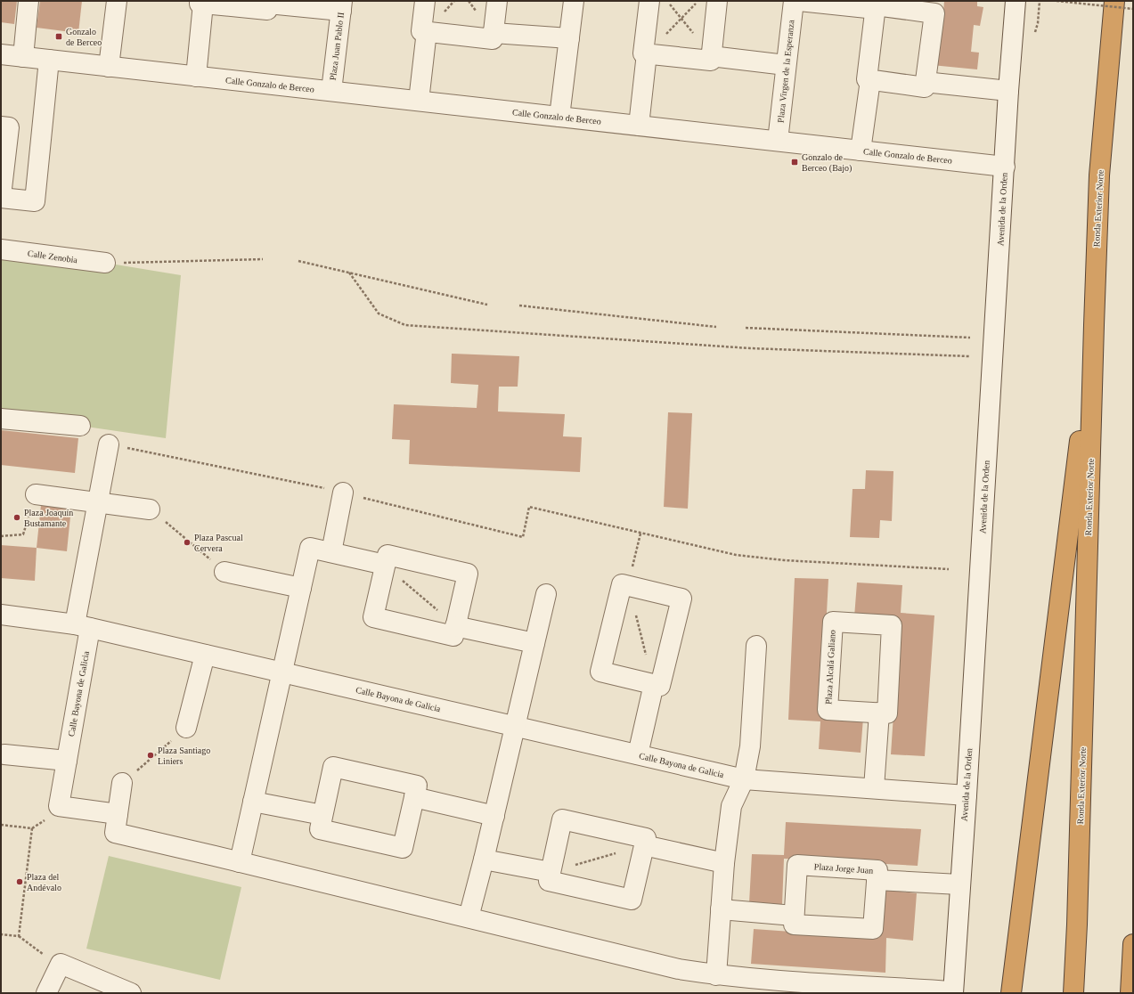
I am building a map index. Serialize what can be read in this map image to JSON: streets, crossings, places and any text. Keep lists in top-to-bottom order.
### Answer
{
  "streets": {
    "highway": ["Ronda Exterior Norte"],
    "street": [
      "Plaza Juan Pablo II",
      "Plaza Virgen de la Esperanza",
      "Calle Gonzalo de Berceo",
      "Avenida de la Orden",
      "Calle Zenobia",
      "Plaza Alcalá Galiano",
      "Calle Bayona de Galicia",
      "Plaza Jorge Juan"
    ]
  },
  "crossings": [
    ["Plaza Juan Pablo II", "Calle Gonzalo de Berceo"],
    ["Plaza Virgen de la Esperanza", "Calle Gonzalo de Berceo"],
    ["Calle Gonzalo de Berceo", "Avenida de la Orden"],
    ["Avenida de la Orden", "Calle Bayona de Galicia"]
  ],
  "places": {
    "transit": ["Gonzalo de Berceo", "Gonzalo de Berceo (Bajo)"],
    "other": [
      "Plaza Joaquín Bustamante",
      "Plaza Pascual Cervera",
      "Plaza Santiago Liniers",
      "Plaza del Andévalo"
    ]
  }
}
